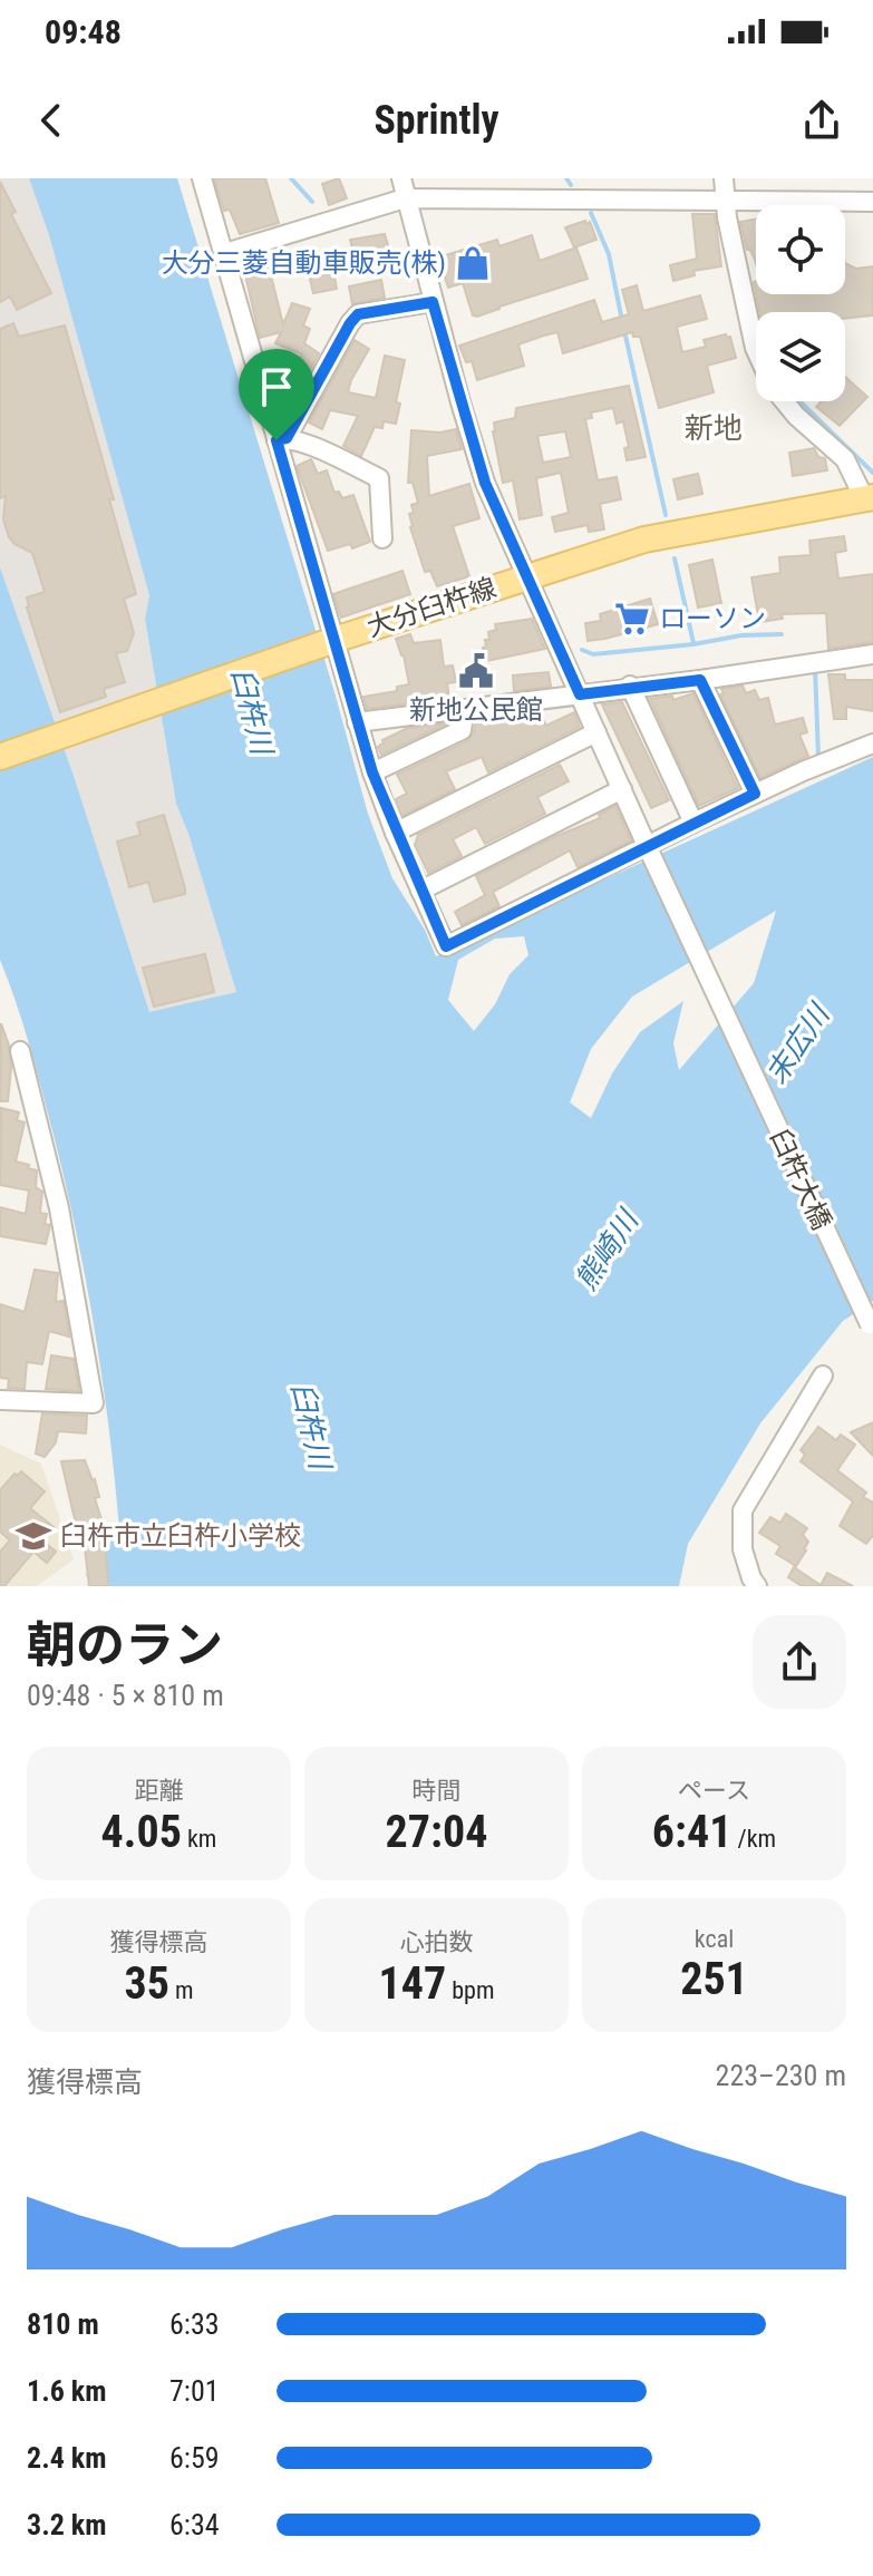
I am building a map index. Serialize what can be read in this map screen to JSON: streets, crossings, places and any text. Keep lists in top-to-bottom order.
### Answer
{
  "streets": {
    "main road": ["大分臼杵線"],
    "street": ["臼杵大橋"]
  },
  "crossings": [
    ["大分臼杵線", "臼杵大橋"]
  ],
  "districts": ["新地"],
  "water": ["臼杵川", "末広川", "熊崎川"],
  "places": {
    "shop": ["大分三菱自動車販売(株)"],
    "supermarket": ["ローソン"],
    "public building": ["新地公民館"],
    "school or university": ["臼杵市立臼杵小学校"]
  },
  "page": {
    "status": "09:48",
    "header": "Sprintly",
    "heading": ["朝のラン", "09:48 · 5 × 810 m"],
    "stats": [
      ["距離", "4.05 km"],
      ["時間", "27:04"],
      ["ペース", "6:41 /km"],
      ["獲得標高", "35 m"],
      ["心拍数", "147 bpm"],
      ["kcal", "251"]
    ],
    "chart": ["獲得標高", "223–230 m"],
    "list": [
      {
        "name": "810 m",
        "note": "6:33"
      },
      {
        "name": "1.6 km",
        "note": "7:01"
      },
      {
        "name": "2.4 km",
        "note": "6:59"
      },
      {
        "name": "3.2 km",
        "note": "6:34"
      }
    ]
  }
}
